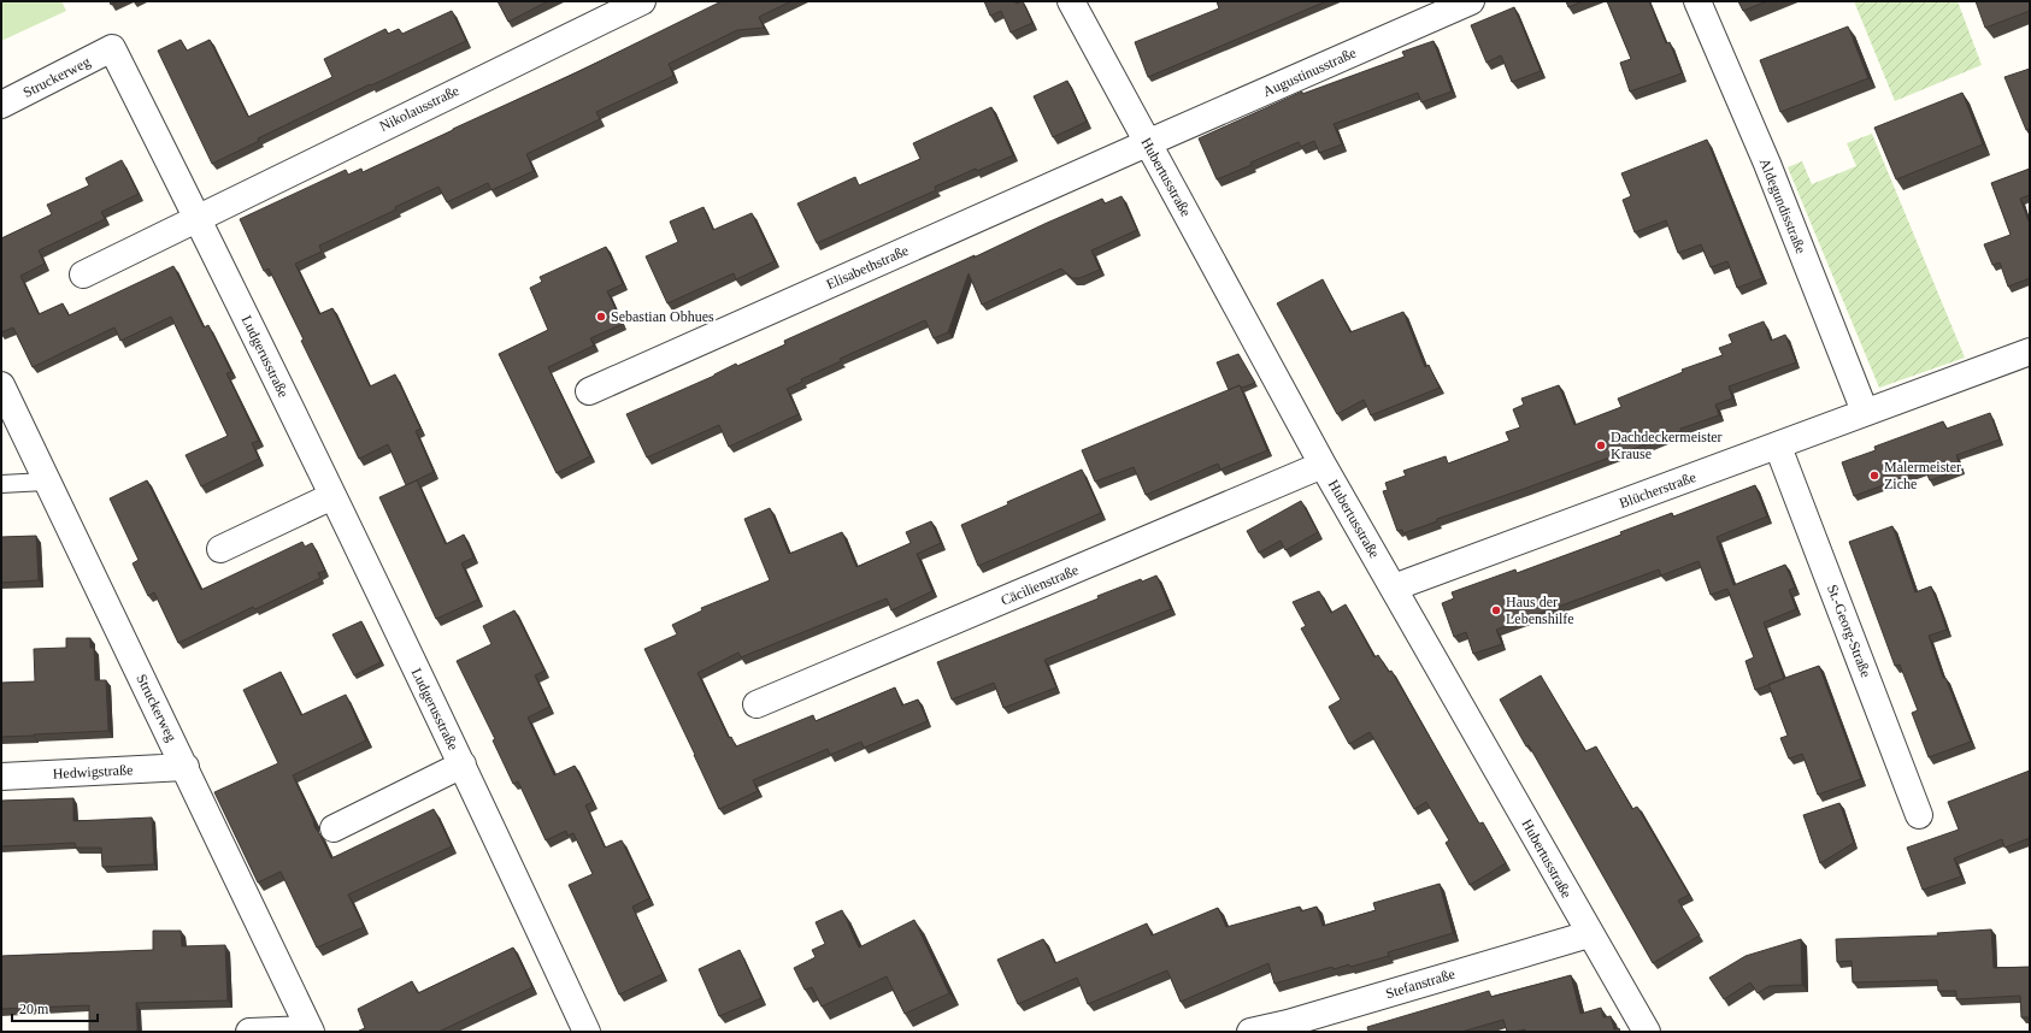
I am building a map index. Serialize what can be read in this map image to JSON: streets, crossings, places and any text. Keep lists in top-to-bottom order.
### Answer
{
  "streets": {
    "street": [
      "Augustinusstraße",
      "Struckerweg",
      "Nikolausstraße",
      "Hubertusstraße",
      "Aldegundisstraße",
      "Elisabethstraße",
      "Ludgerusstraße",
      "Blücherstraße",
      "Cäcilienstraße",
      "St.-Georg-Straße",
      "Hedwigstraße",
      "Stefanstraße"
    ]
  },
  "crossings": [
    ["Augustinusstraße", "Hubertusstraße"],
    ["Augustinusstraße", "Elisabethstraße"],
    ["Struckerweg", "Ludgerusstraße"],
    ["Struckerweg", "Hedwigstraße"],
    ["Nikolausstraße", "Ludgerusstraße"],
    ["Hubertusstraße", "Elisabethstraße"],
    ["Hubertusstraße", "Blücherstraße"],
    ["Hubertusstraße", "Cäcilienstraße"],
    ["Hubertusstraße", "Stefanstraße"],
    ["Aldegundisstraße", "Blücherstraße"],
    ["Blücherstraße", "St.-Georg-Straße"]
  ],
  "places": [
    "Sebastian Obhues",
    "Dachdeckermeister Krause",
    "Malermeister Ziche",
    "Haus der Lebenshilfe"
  ],
  "scale_bar": "20 m"
}
